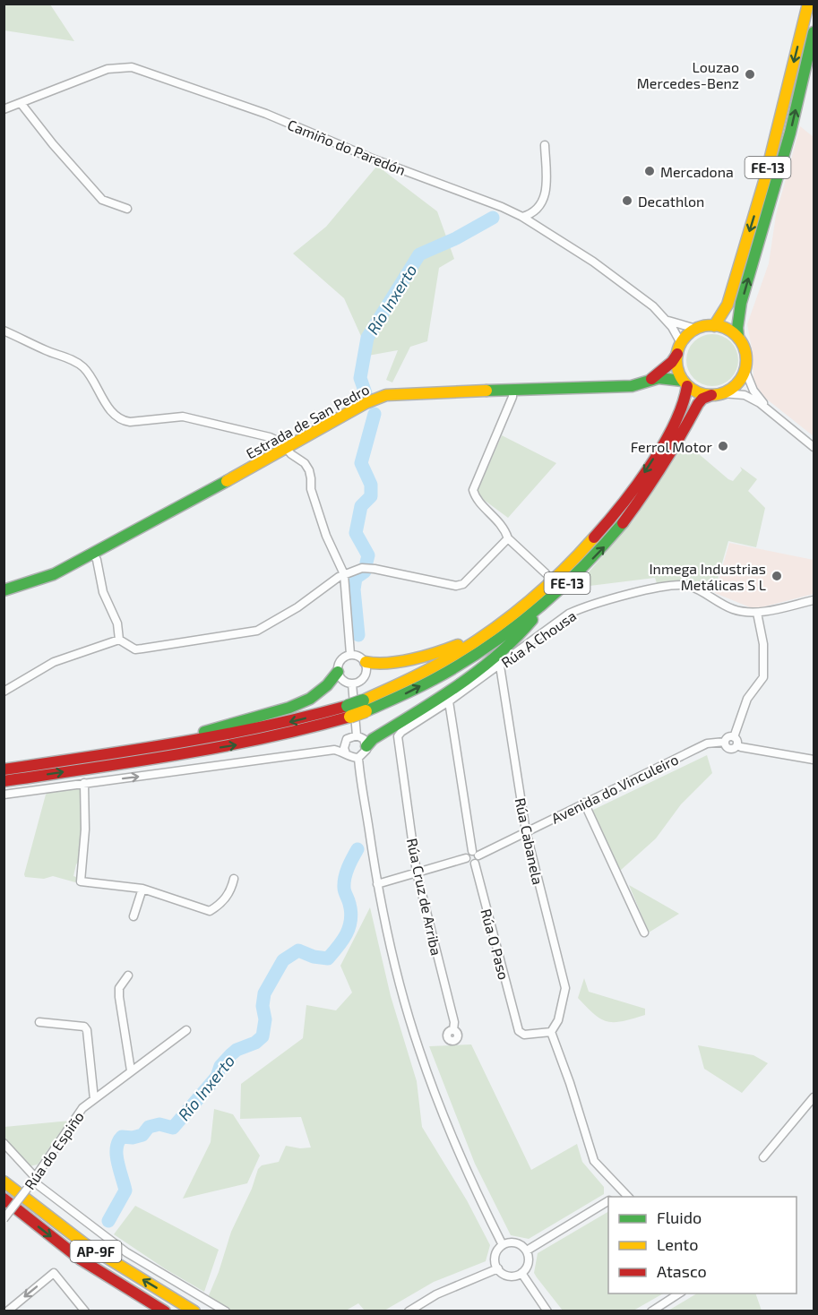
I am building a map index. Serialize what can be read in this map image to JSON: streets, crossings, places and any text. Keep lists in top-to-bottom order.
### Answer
{
  "streets": {
    "main road": ["FE-13", "Estrada de San Pedro", "AP-9F"],
    "street": [
      "Camiño do Paredón",
      "Rúa A Chousa",
      "Avenida do Vinculeiro",
      "Rúa Cabanela",
      "Rúa Cruz de Arriba",
      "Rúa O Paso",
      "Rúa do Espiño"
    ]
  },
  "crossings": [
    ["Rúa A Chousa", "Rúa Cabanela"],
    ["Rúa A Chousa", "Rúa Cruz de Arriba"],
    ["Avenida do Vinculeiro", "Rúa Cabanela"],
    ["Avenida do Vinculeiro", "Rúa O Paso"],
    ["Rúa Cabanela", "Rúa O Paso"]
  ],
  "water": ["Río Inxerto"],
  "places": [
    "Louzao Mercedes-Benz",
    "Mercadona",
    "Decathlon",
    "Ferrol Motor",
    "Inmega Industrias Metálicas S L"
  ],
  "legend": ["Fluido", "Lento", "Atasco"]
}
